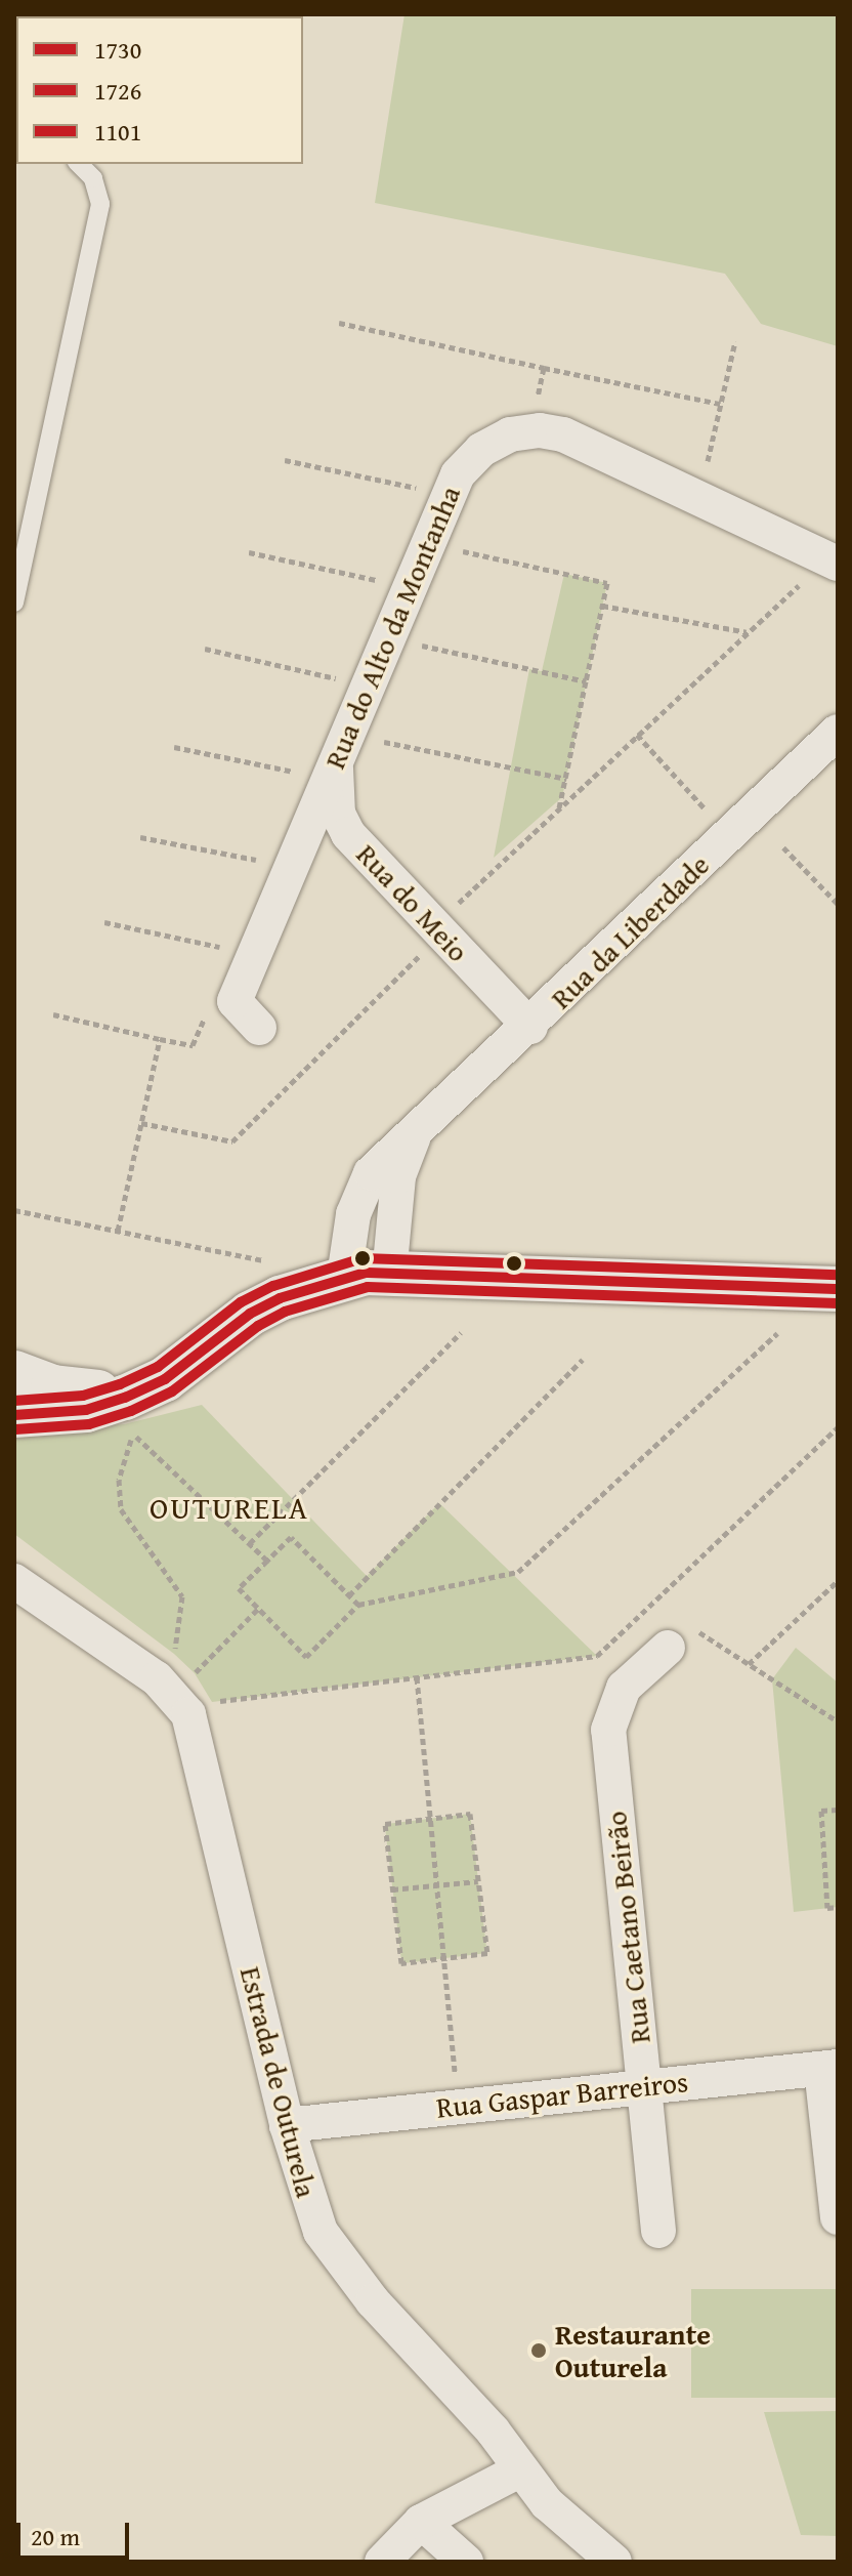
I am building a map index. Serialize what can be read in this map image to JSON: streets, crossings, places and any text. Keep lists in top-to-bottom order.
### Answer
{
  "streets": {
    "street": [
      "Rua do Alto da Montanha",
      "Rua do Meio",
      "Rua da Liberdade",
      "Rua Caetano Beirão",
      "Estrada de Outurela",
      "Rua Gaspar Barreiros"
    ]
  },
  "crossings": [
    ["Rua do Alto da Montanha", "Rua do Meio"],
    ["Rua do Meio", "Rua da Liberdade"],
    ["Rua Caetano Beirão", "Rua Gaspar Barreiros"],
    ["Estrada de Outurela", "Rua Gaspar Barreiros"]
  ],
  "districts": ["OUTURELA"],
  "places": ["Restaurante Outurela"],
  "lines": ["transit line 1101", "transit line 1730", "transit line 1726"],
  "legend": ["1730", "1726", "1101"],
  "scale_bar": "20 m"
}
